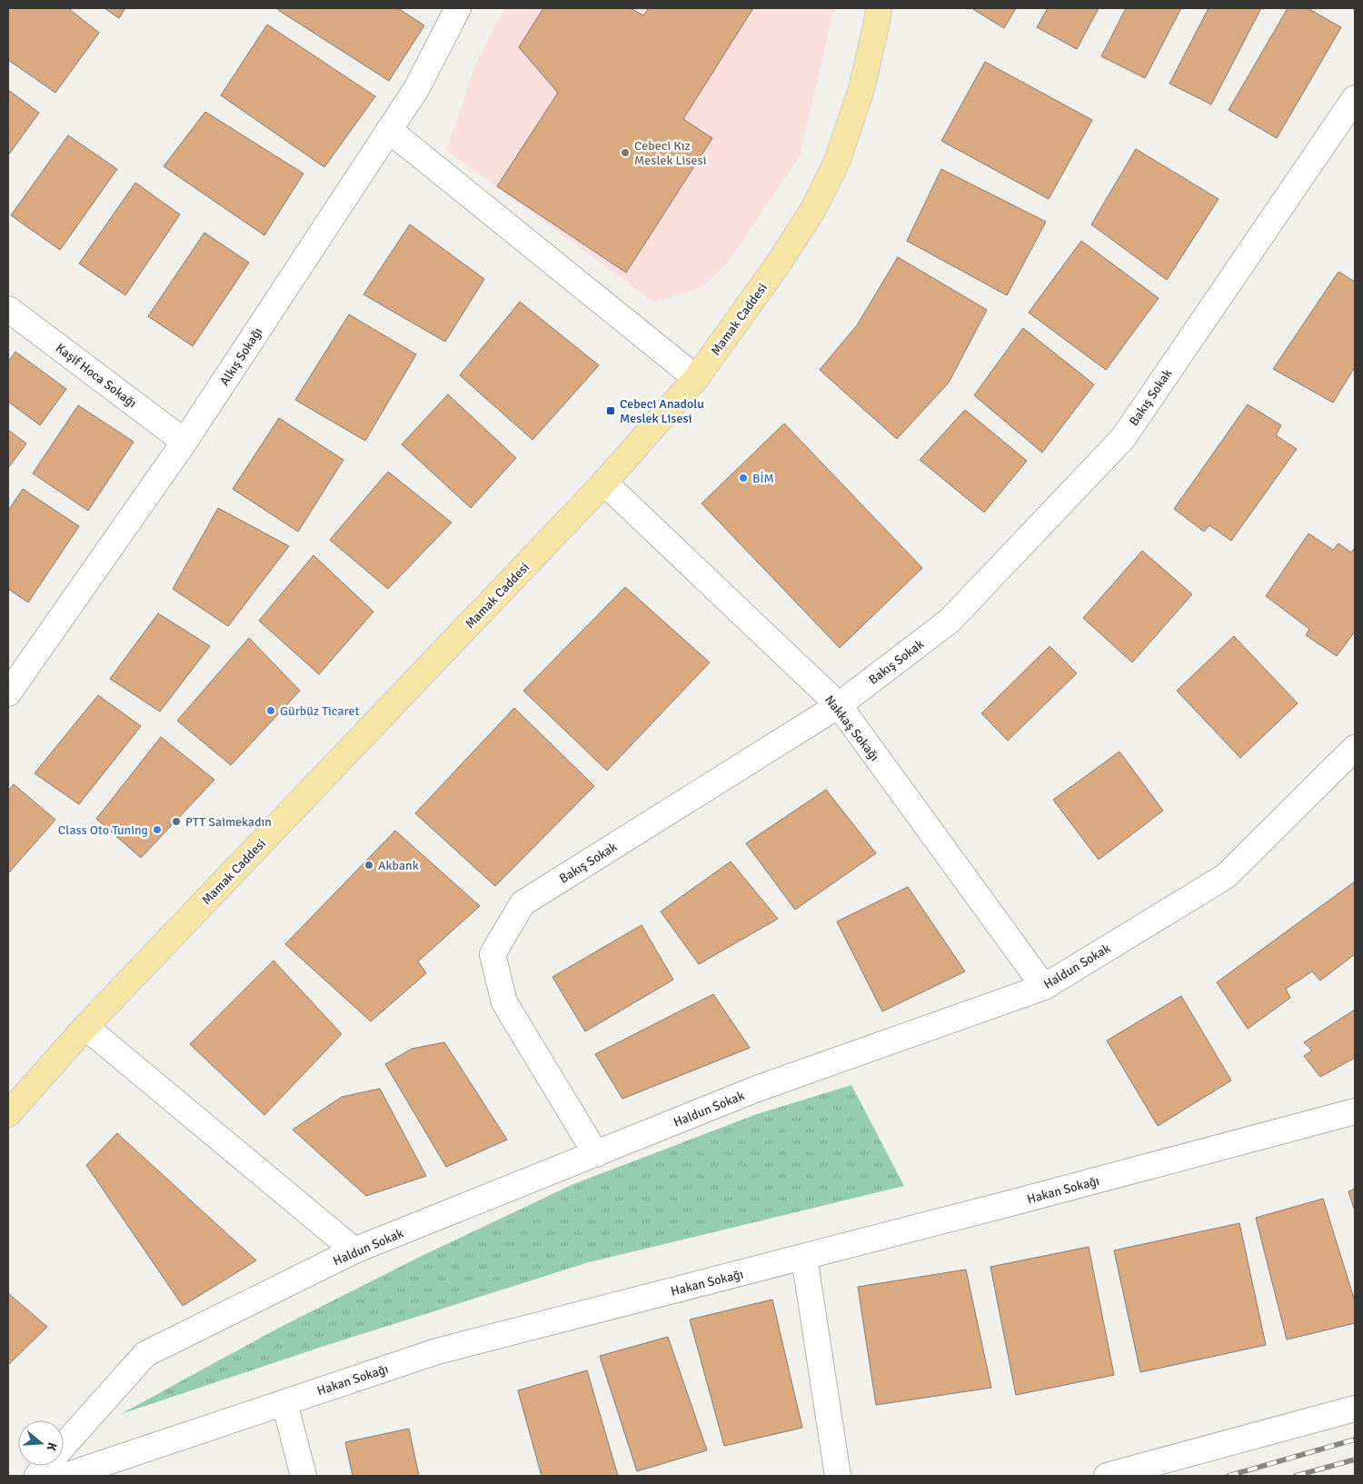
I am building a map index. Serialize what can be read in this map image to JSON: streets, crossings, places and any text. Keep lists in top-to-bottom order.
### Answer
{
  "streets": {
    "main road": ["Mamak Caddesi"],
    "street": [
      "Alkış Sokağı",
      "Kaşif Hoca Sokağı",
      "Bakış Sokak",
      "Nakkaş Sokağı",
      "Haldun Sokak",
      "Hakan Sokağı"
    ]
  },
  "crossings": [
    ["Mamak Caddesi", "Nakkaş Sokağı"],
    ["Alkış Sokağı", "Kaşif Hoca Sokağı"],
    ["Bakış Sokak", "Nakkaş Sokağı"],
    ["Bakış Sokak", "Haldun Sokak"],
    ["Nakkaş Sokağı", "Haldun Sokak"]
  ],
  "places": {
    "other": [
      "Cebeci Kız Meslek Lisesi",
      "BİM",
      "Gürbüz Ticaret",
      "PTT Saimekadın",
      "Class Oto Tuning",
      "Akbank"
    ],
    "transit": ["Cebeci Anadolu Meslek Lisesi"]
  },
  "north": "right"
}
